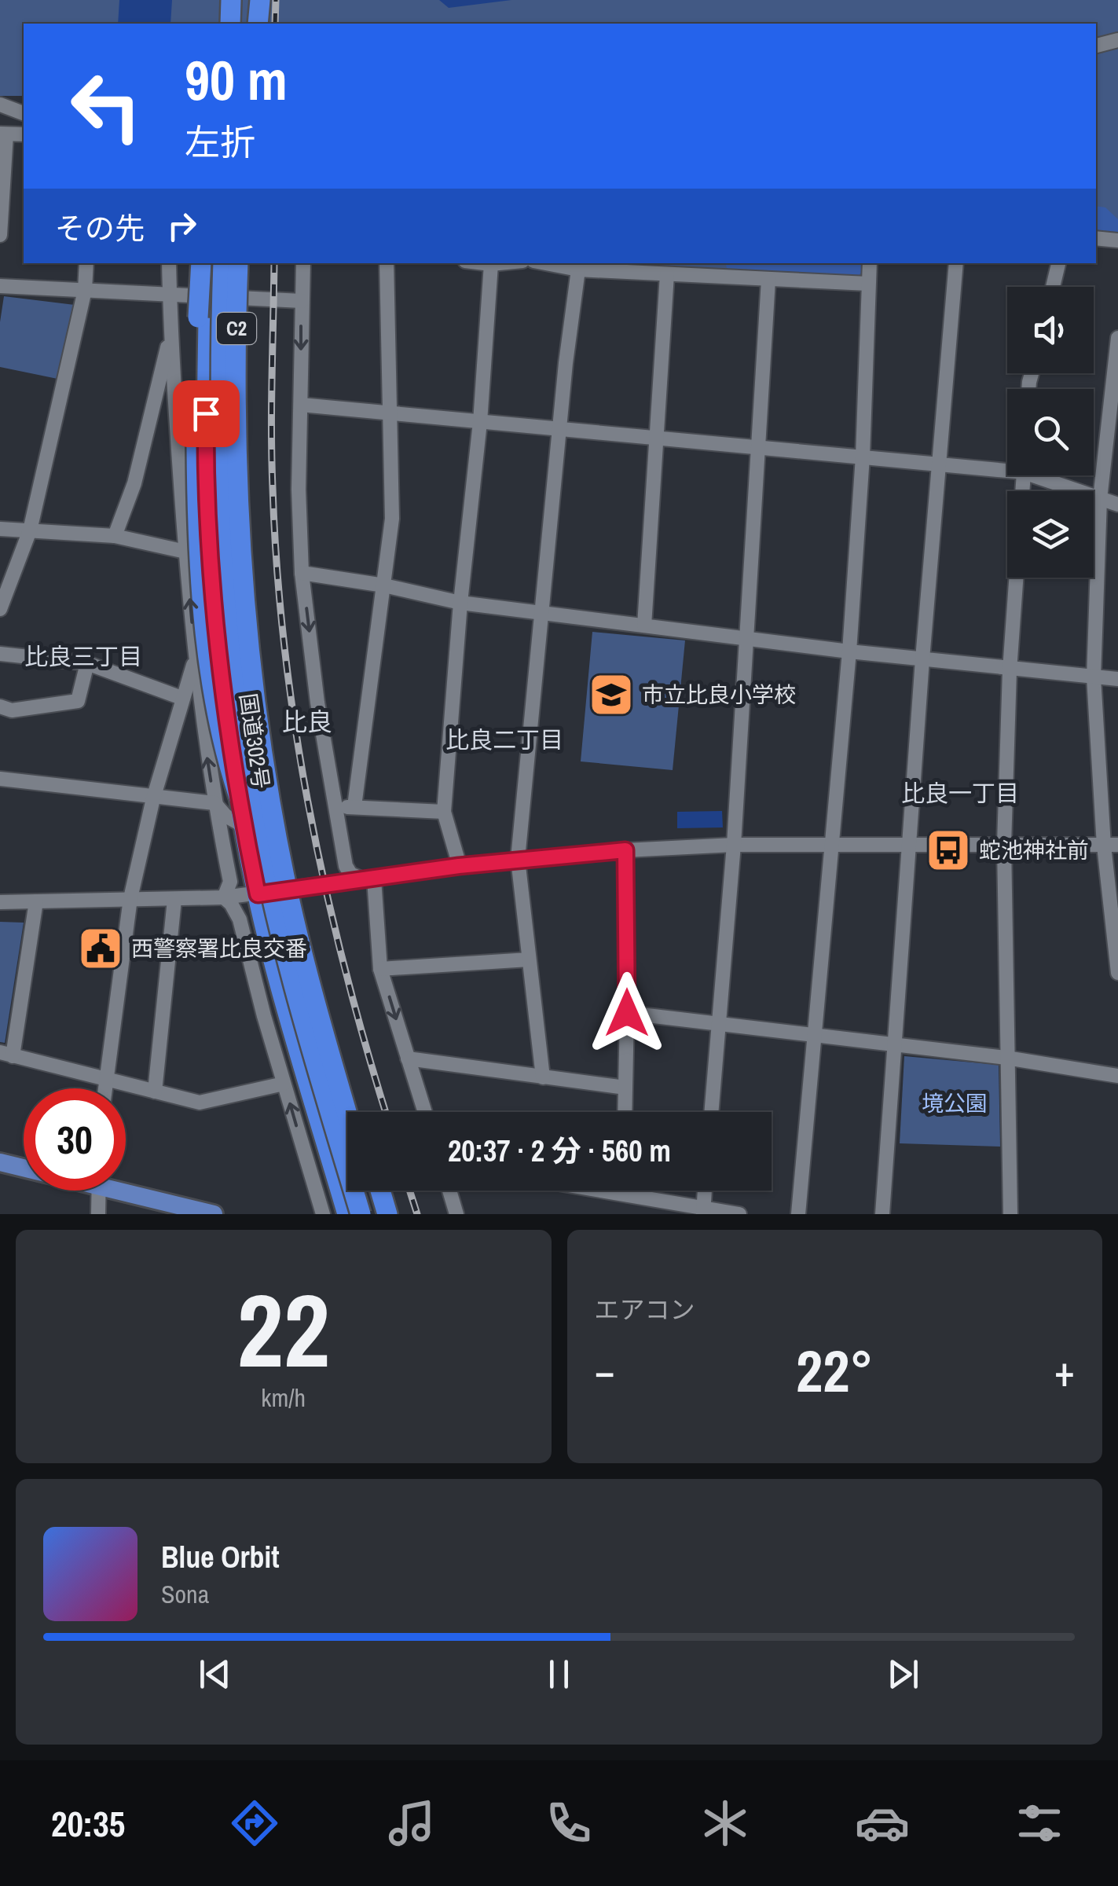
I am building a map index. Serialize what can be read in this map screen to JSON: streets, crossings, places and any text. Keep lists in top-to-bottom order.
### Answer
{
  "streets": {
    "highway": ["C2", "国道302号"]
  },
  "districts": [
    "比良三丁目",
    "比良",
    "比良二丁目",
    "比良一丁目"
  ],
  "parks": ["境公園"],
  "places": {
    "school or university": ["市立比良小学校"],
    "bus stop": ["蛇池神社前"],
    "public building": ["西警察署比良交番"]
  },
  "page": {
    "turn": ["90 m", "左折"],
    "then": "その先",
    "limit": "30",
    "trip": "20:37 · 2 分 · 560 m",
    "tile": [
      ["22", "km/h"],
      "エアコン"
    ],
    "heat": ["−", "22°", "+"],
    "song": ["Blue Orbit", "Sona"],
    "tabs": "20:35"
  }
}
